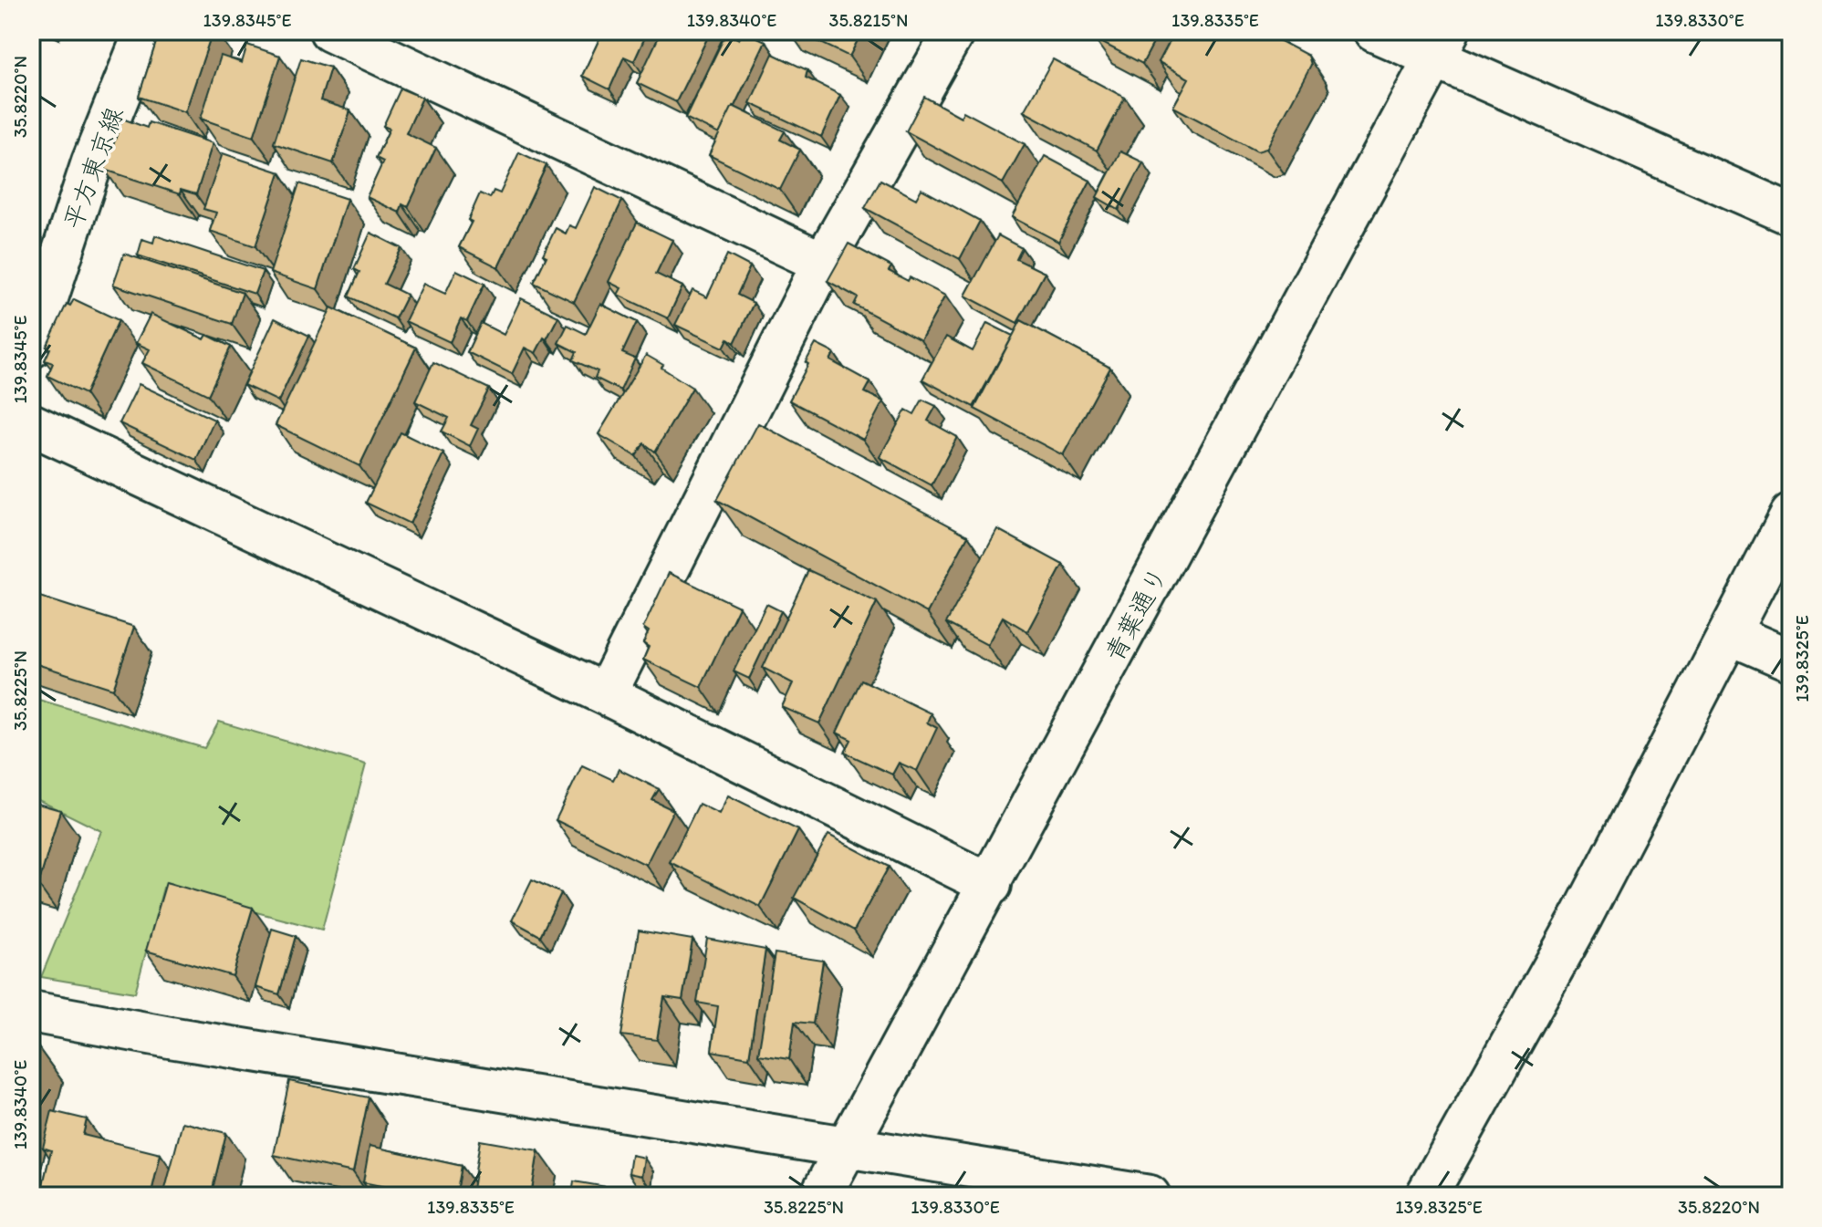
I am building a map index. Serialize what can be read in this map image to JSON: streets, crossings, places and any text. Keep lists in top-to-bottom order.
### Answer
{
  "streets": {
    "street": ["平方東京線", "青葉通り"]
  },
  "coordinates": [
    "139.8345°E",
    "139.8340°E",
    "35.8215°N",
    "139.8335°E",
    "139.8330°E",
    "35.8220°N",
    "139.8325°E",
    "35.8225°N"
  ]
}
